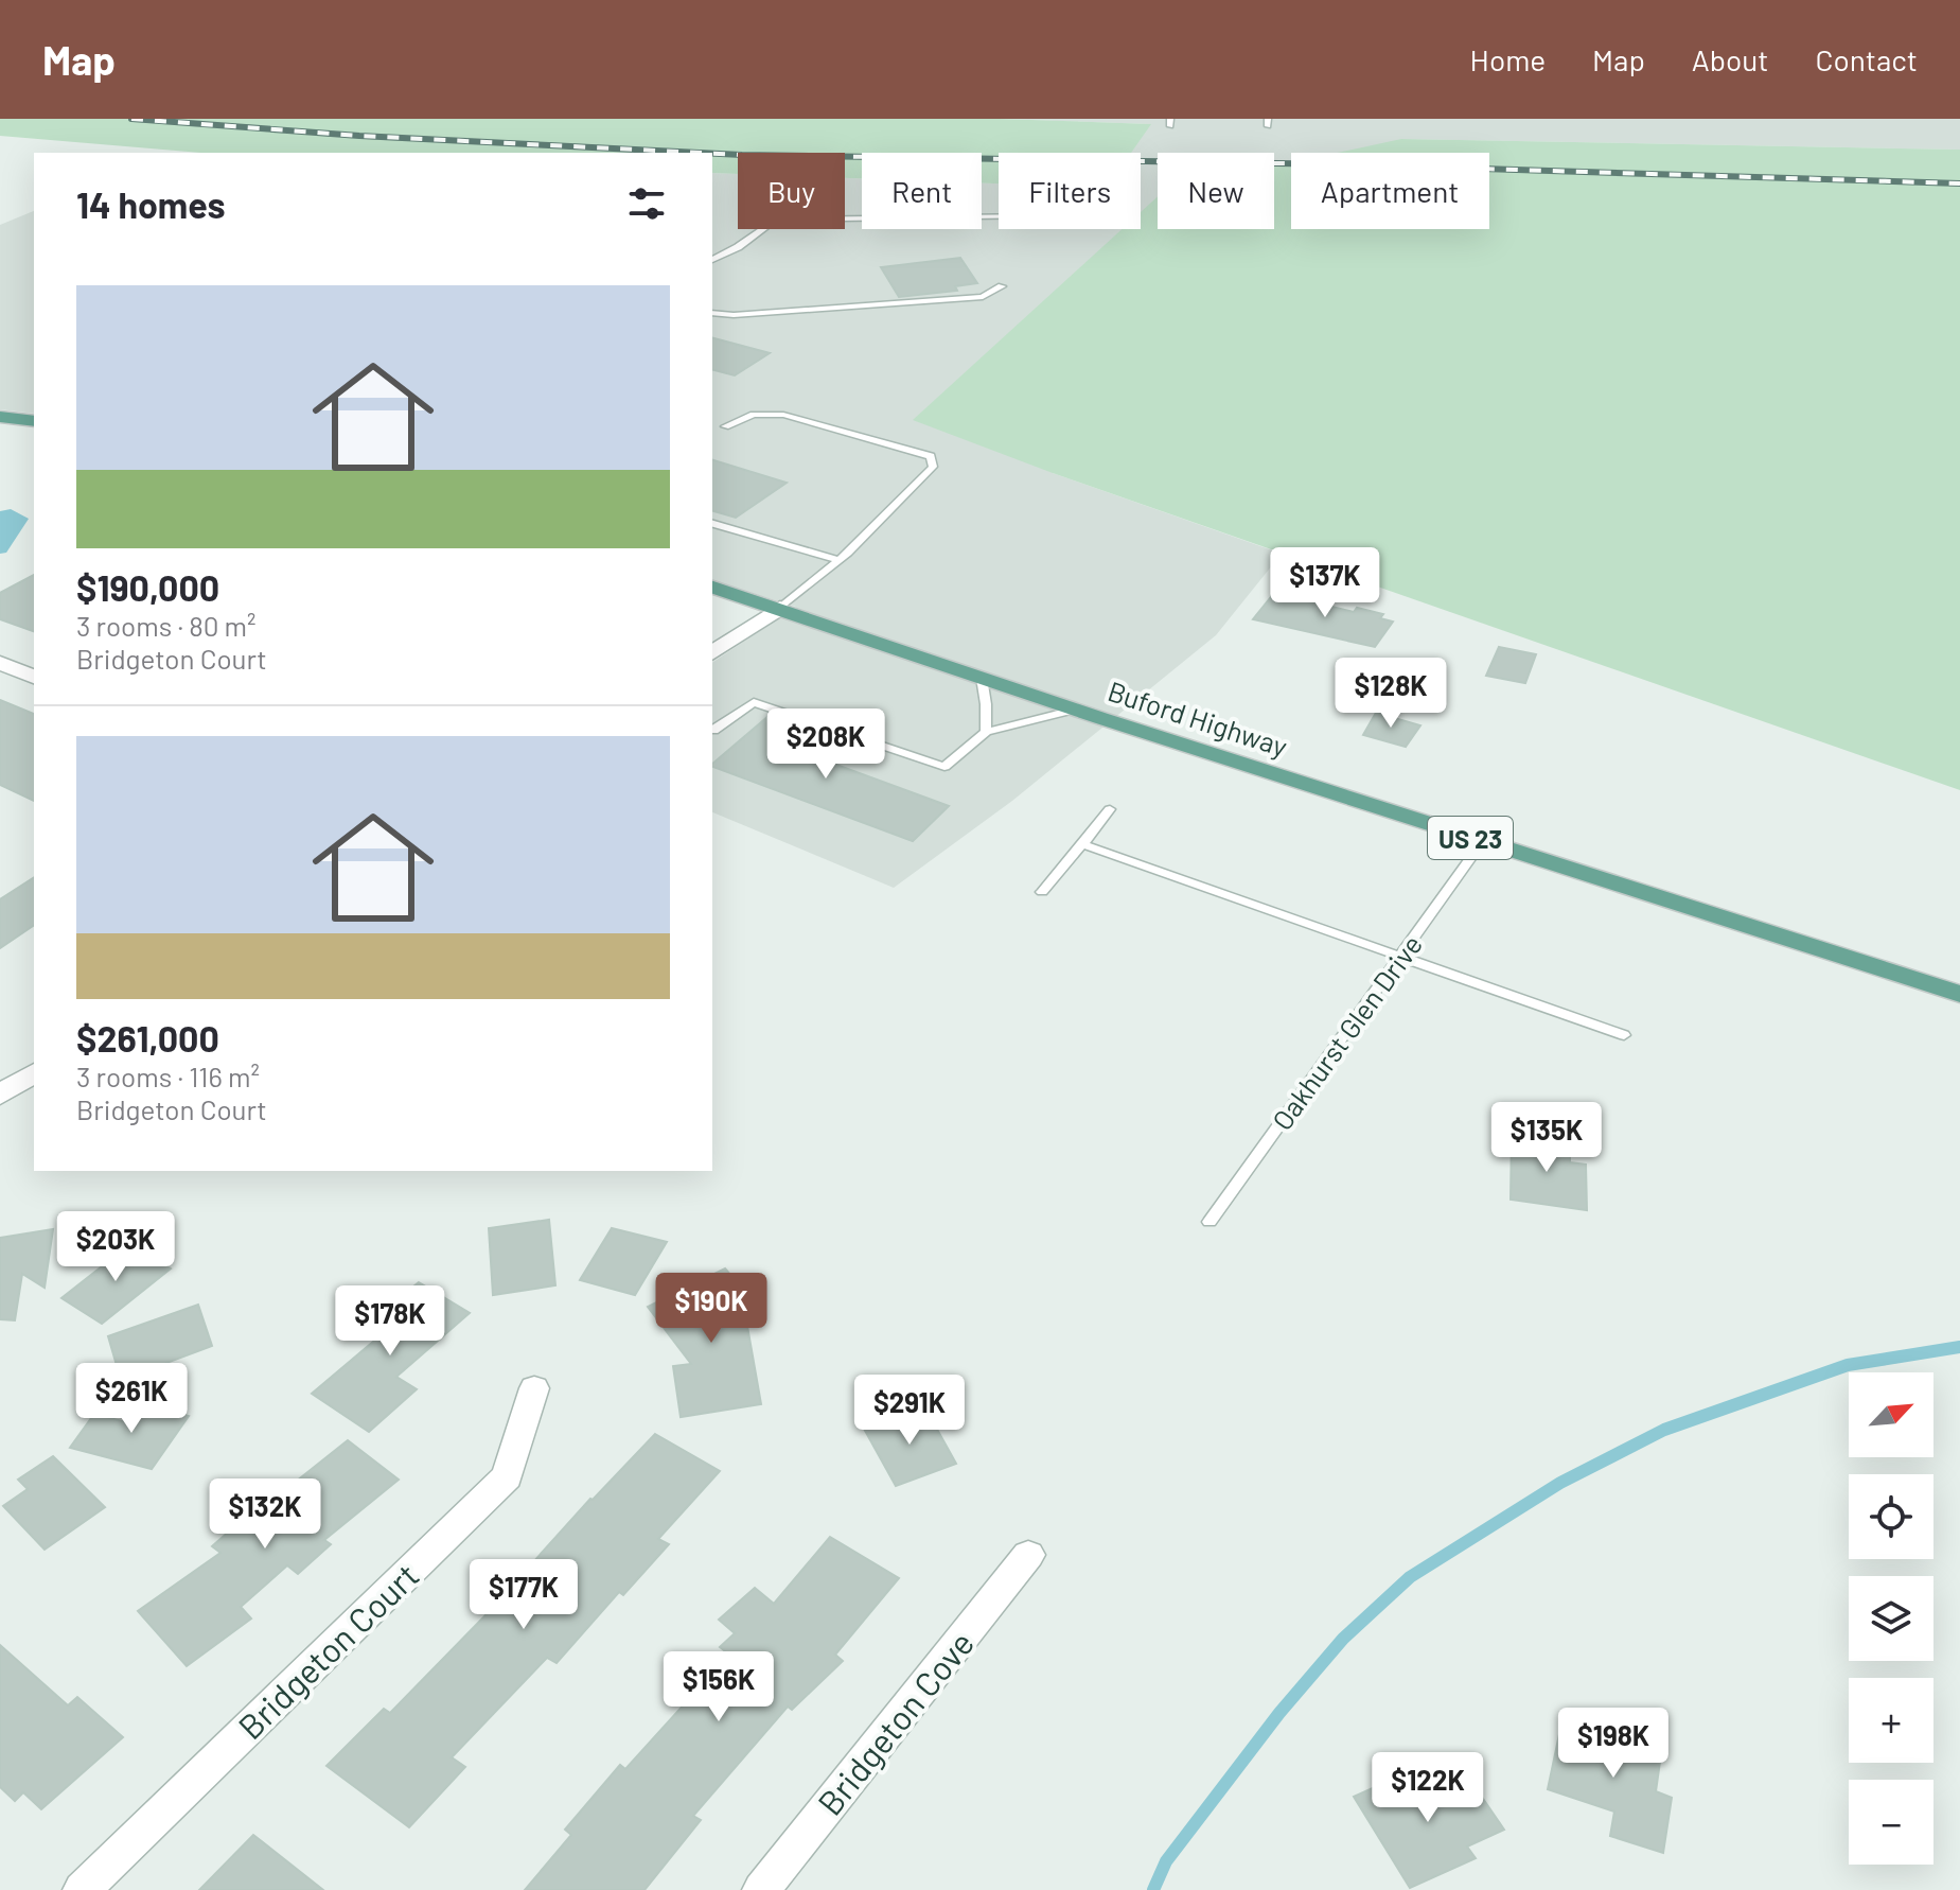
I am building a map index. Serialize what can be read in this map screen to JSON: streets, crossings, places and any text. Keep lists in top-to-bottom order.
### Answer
{
  "streets": {
    "main road": ["Buford Highway", "US 23"],
    "street": ["Bridgeton Court", "Bridgeton Cove"],
    "lane": ["Oakhurst Glen Drive"]
  },
  "crossings": [
    ["Buford Highway", "Oakhurst Glen Drive"]
  ],
  "north": "top right",
  "page": {
    "header": "Map",
    "nav": [
      "Home",
      "Map",
      "About",
      "Contact"
    ],
    "chip": [
      "Buy",
      "Rent",
      "Filters",
      "New",
      "Apartment"
    ],
    "heading": "14 homes",
    "list": [
      {
        "name": "$190,000",
        "note": "3 rooms · 80 m² · Bridgeton Court"
      },
      {
        "name": "$261,000",
        "note": "3 rooms · 116 m² · Bridgeton Court"
      }
    ],
    "price": [
      "$137K",
      "$128K",
      "$208K",
      "$135K",
      "$203K",
      "$190K",
      "$178K",
      "$261K",
      "$291K",
      "$132K",
      "$177K",
      "$156K",
      "$198K",
      "$122K"
    ],
    "map_buttons": ["+", "−"]
  }
}
